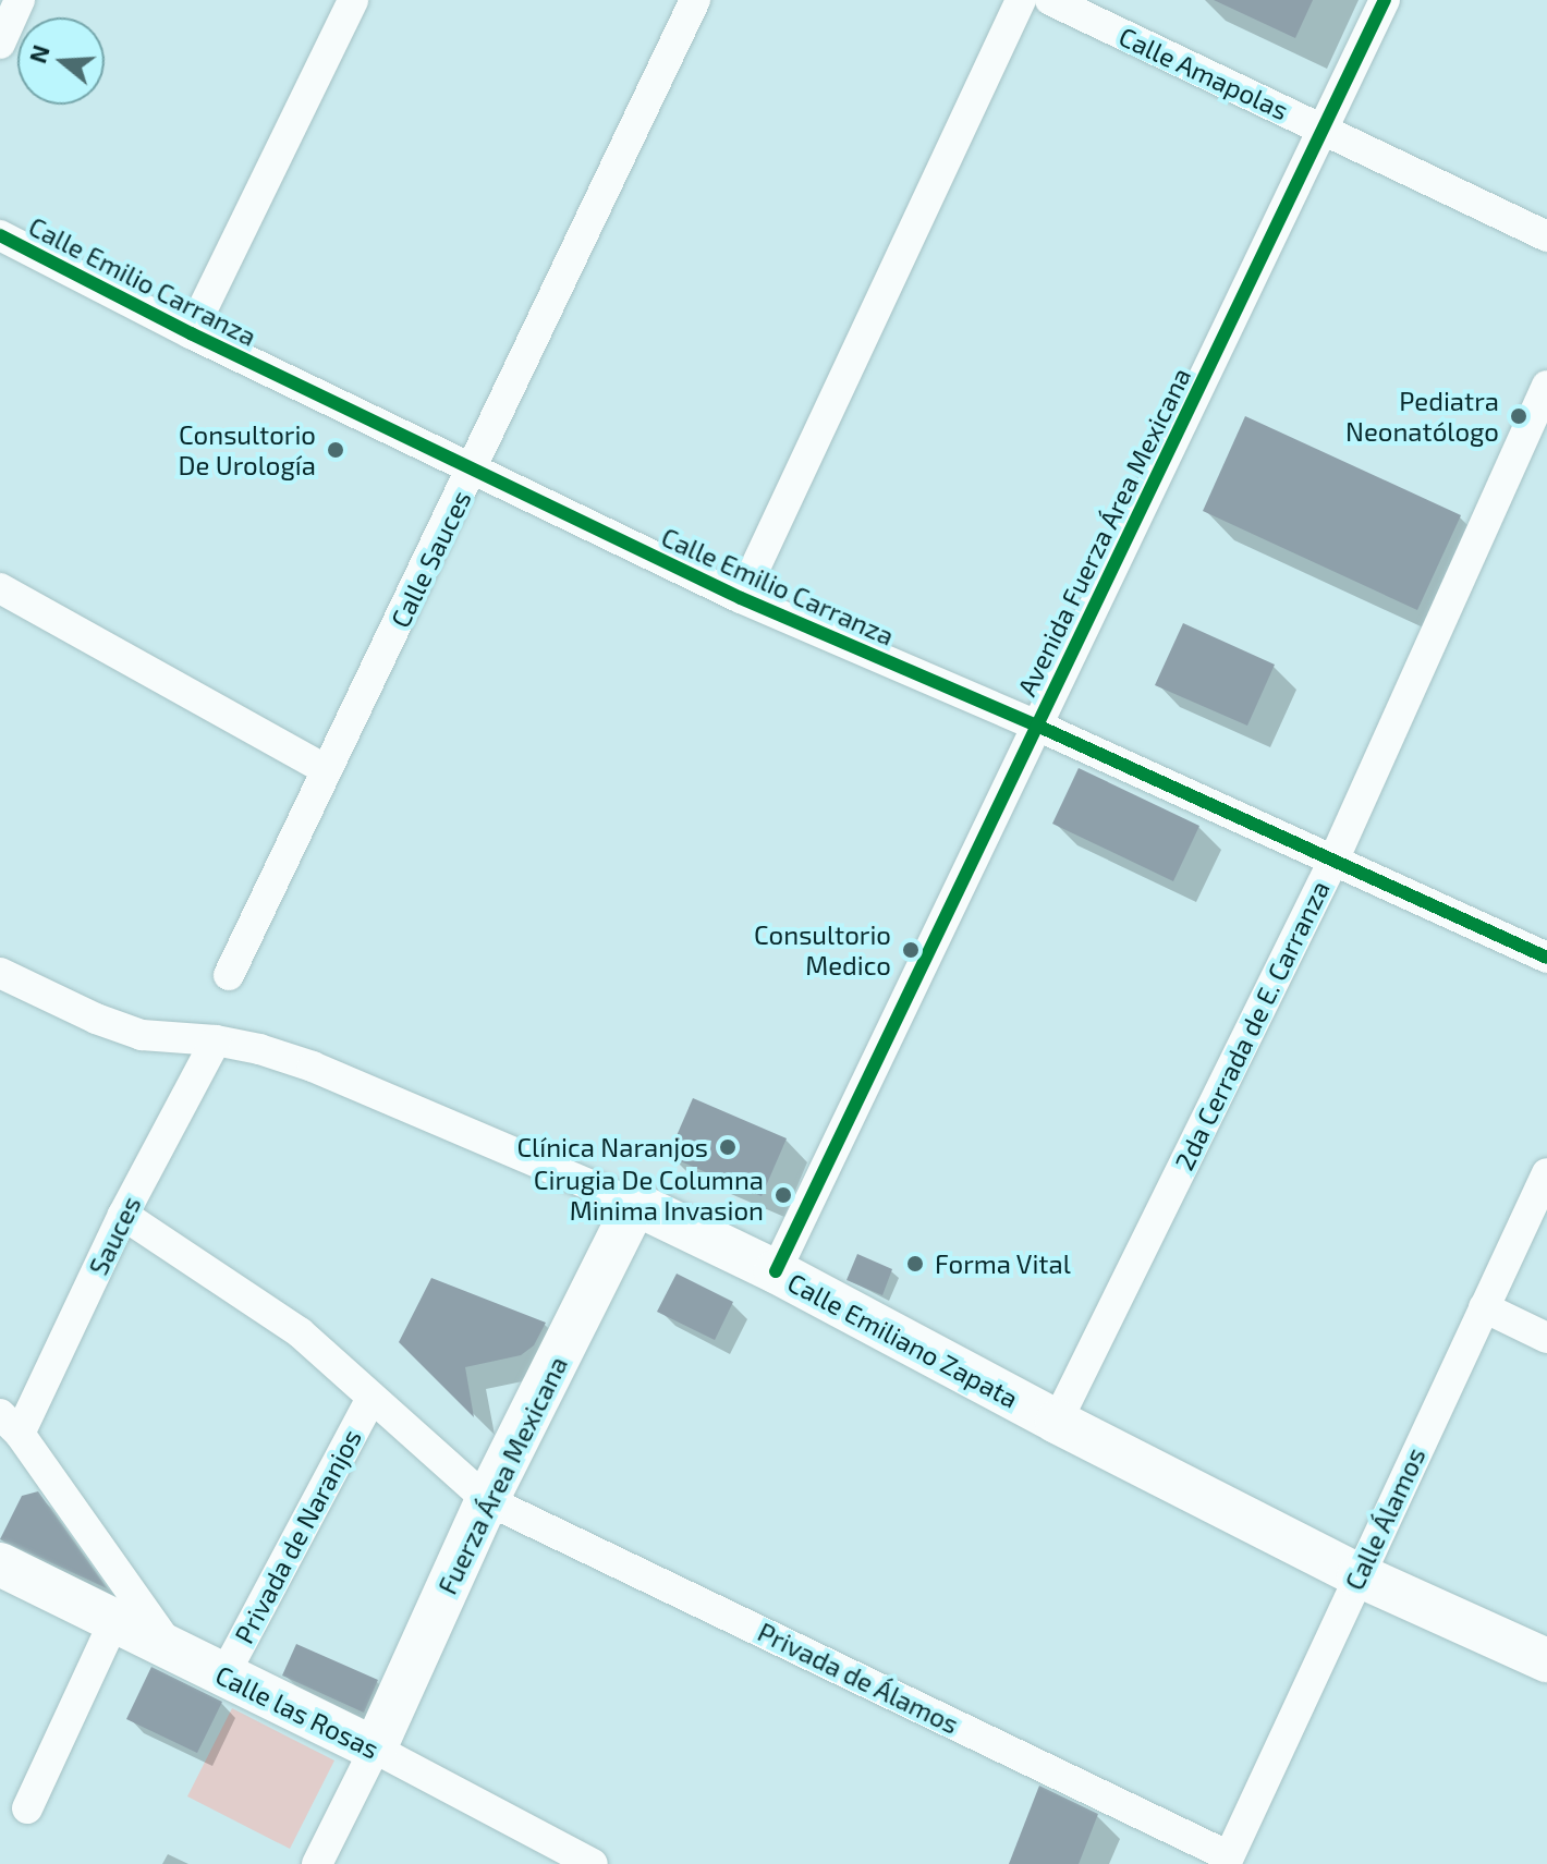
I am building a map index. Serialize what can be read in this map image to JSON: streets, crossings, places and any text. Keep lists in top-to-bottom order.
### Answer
{
  "streets": {
    "main road": ["Calle Emiliano Zapata", "Fuerza Área Mexicana", "Calle las Rosas"],
    "street": [
      "Calle Amapolas",
      "Calle Emilio Carranza",
      "Avenida Fuerza Área Mexicana",
      "Calle Sauces",
      "2da Cerrada de E. Carranza",
      "Sauces",
      "Calle Álamos",
      "Privada de Naranjos",
      "Privada de Álamos"
    ]
  },
  "crossings": [
    ["Calle Amapolas", "Avenida Fuerza Área Mexicana"],
    ["Calle Emilio Carranza", "Avenida Fuerza Área Mexicana"],
    ["Calle Emilio Carranza", "Calle Sauces"],
    ["Calle Emilio Carranza", "2da Cerrada de E. Carranza"],
    ["Avenida Fuerza Área Mexicana", "Calle Emiliano Zapata"],
    ["2da Cerrada de E. Carranza", "Calle Emiliano Zapata"],
    ["Sauces", "Calle Emiliano Zapata"],
    ["Sauces", "Privada de Naranjos"],
    ["Calle Emiliano Zapata", "Fuerza Área Mexicana"],
    ["Calle Emiliano Zapata", "Calle Álamos"],
    ["Fuerza Área Mexicana", "Privada de Naranjos"],
    ["Fuerza Área Mexicana", "Privada de Álamos"],
    ["Fuerza Área Mexicana", "Calle las Rosas"],
    ["Calle Álamos", "Privada de Álamos"],
    ["Privada de Naranjos", "Privada de Álamos"],
    ["Privada de Naranjos", "Calle las Rosas"]
  ],
  "places": [
    "Pediatra Neonatólogo",
    "Consultorio De Urología",
    "Consultorio Medico",
    "Clínica Naranjos",
    "Cirugia De Columna Minima Invasion",
    "Forma Vital"
  ],
  "north": "left"
}
